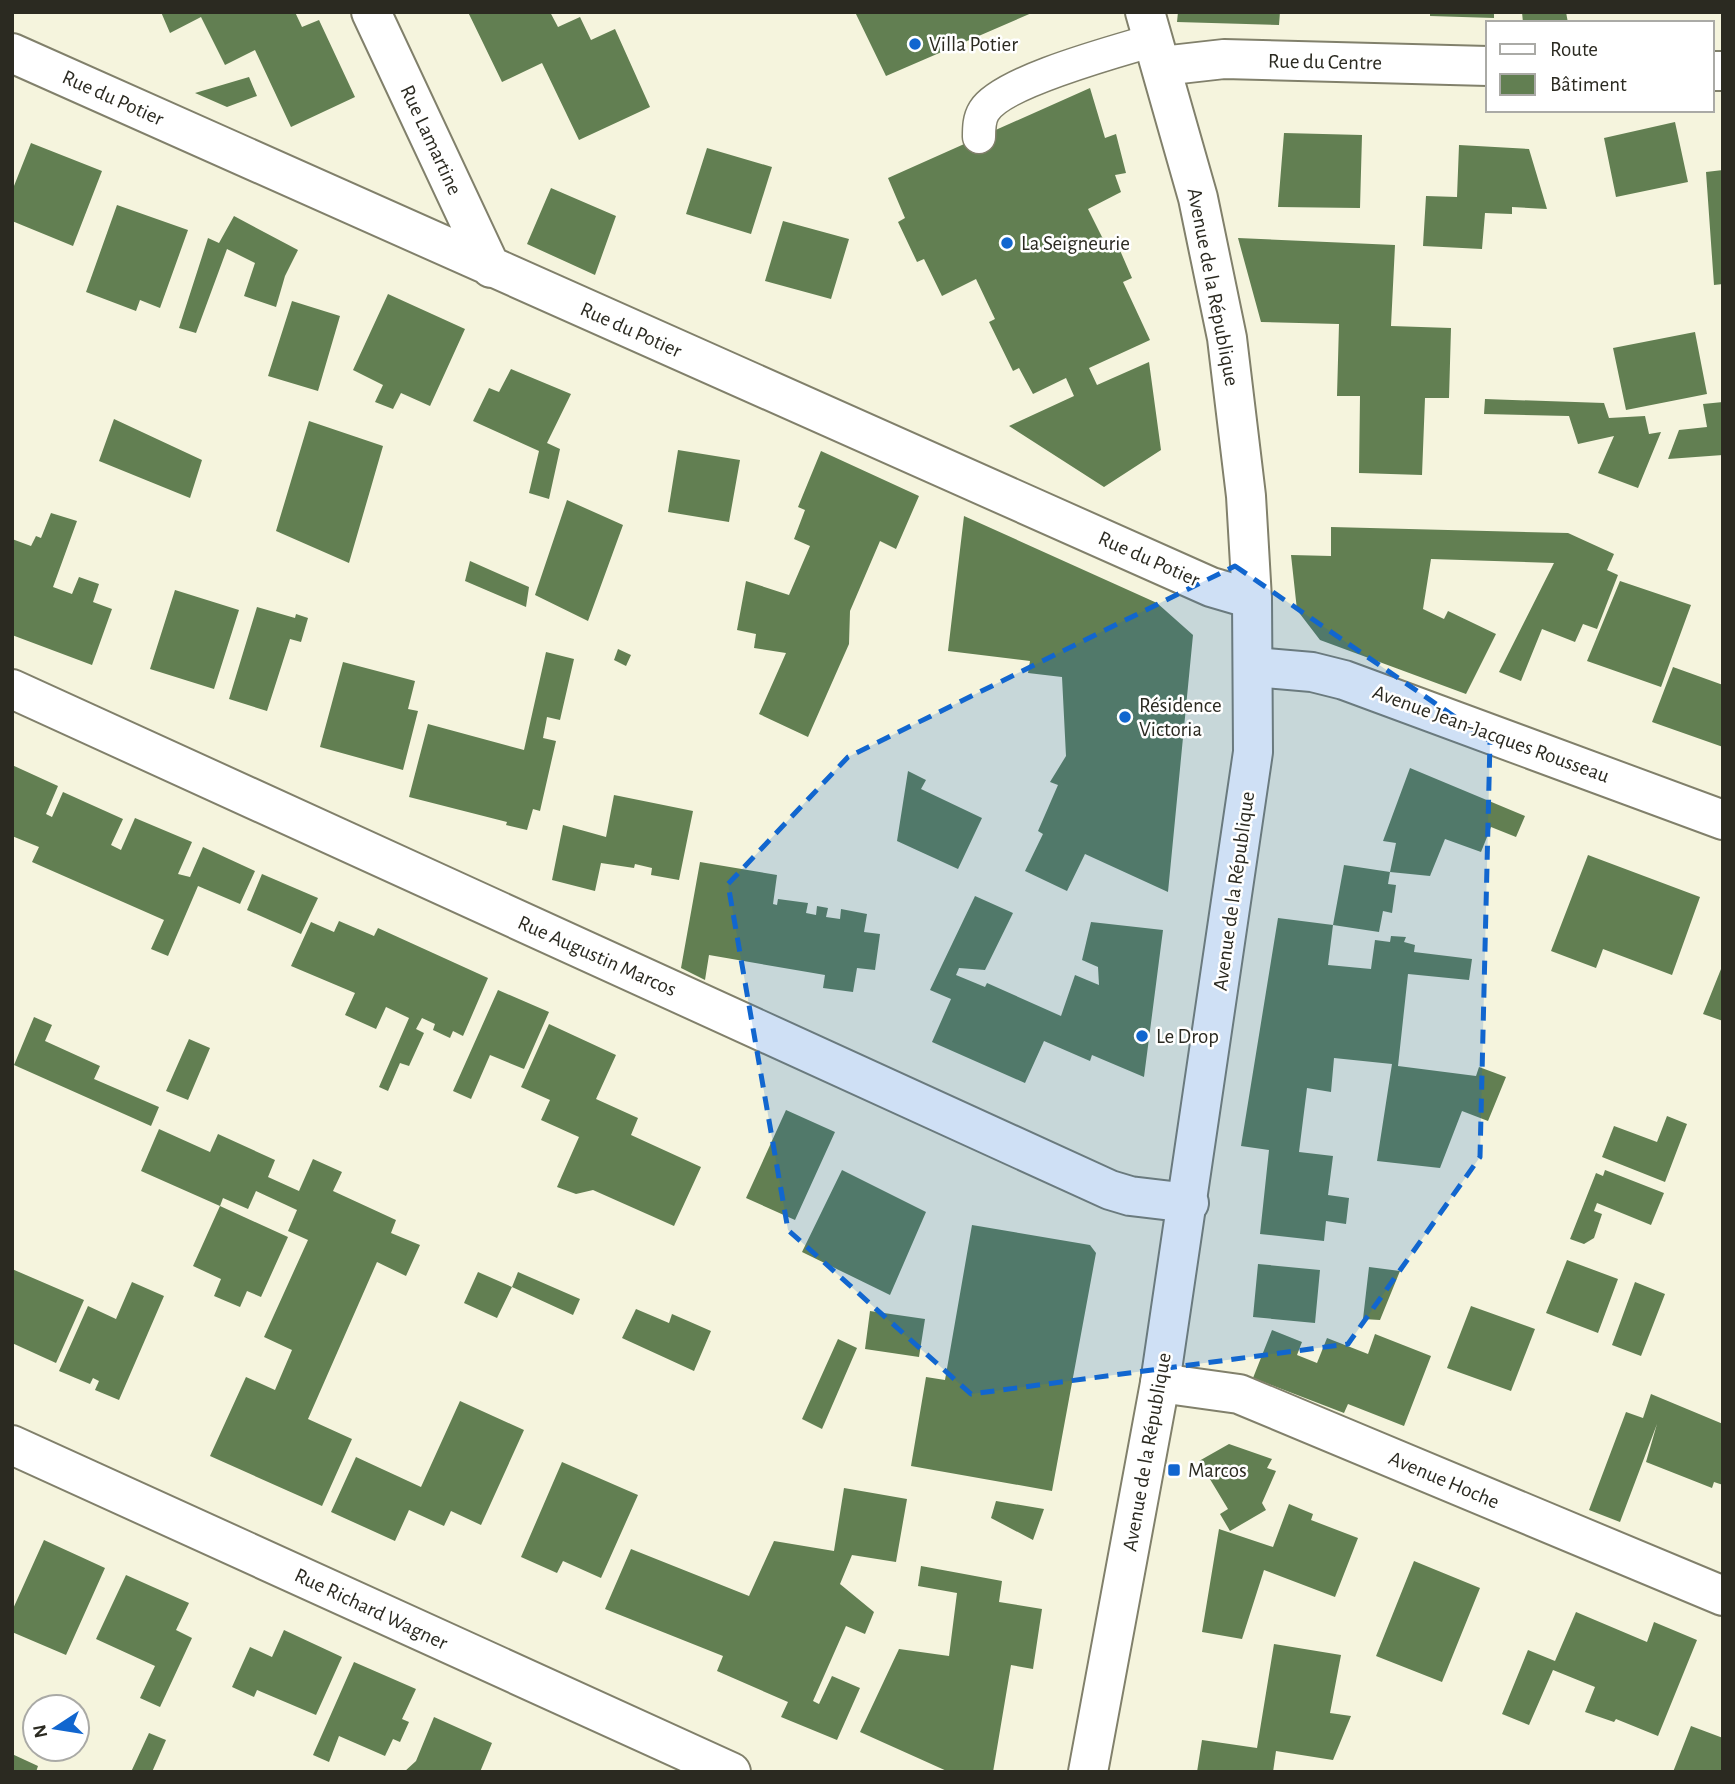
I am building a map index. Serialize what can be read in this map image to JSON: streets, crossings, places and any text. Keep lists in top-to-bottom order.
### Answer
{
  "streets": {
    "street": [
      "Rue du Centre",
      "Rue du Potier",
      "Rue Lamartine",
      "Avenue de la République",
      "Avenue Jean-Jacques Rousseau",
      "Rue Augustin Marcos",
      "Avenue Hoche",
      "Rue Richard Wagner"
    ]
  },
  "crossings": [
    ["Rue du Centre", "Avenue de la République"],
    ["Rue du Potier", "Rue Lamartine"],
    ["Rue du Potier", "Avenue de la République"],
    ["Avenue de la République", "Avenue Jean-Jacques Rousseau"],
    ["Avenue de la République", "Rue Augustin Marcos"],
    ["Avenue de la République", "Avenue Hoche"]
  ],
  "places": {
    "other": [
      "Villa Potier",
      "La Seigneurie",
      "Résidence Victoria",
      "Le Drop"
    ],
    "transit": ["Marcos"]
  },
  "legend": ["Route", "Bâtiment"],
  "north": "left"
}
